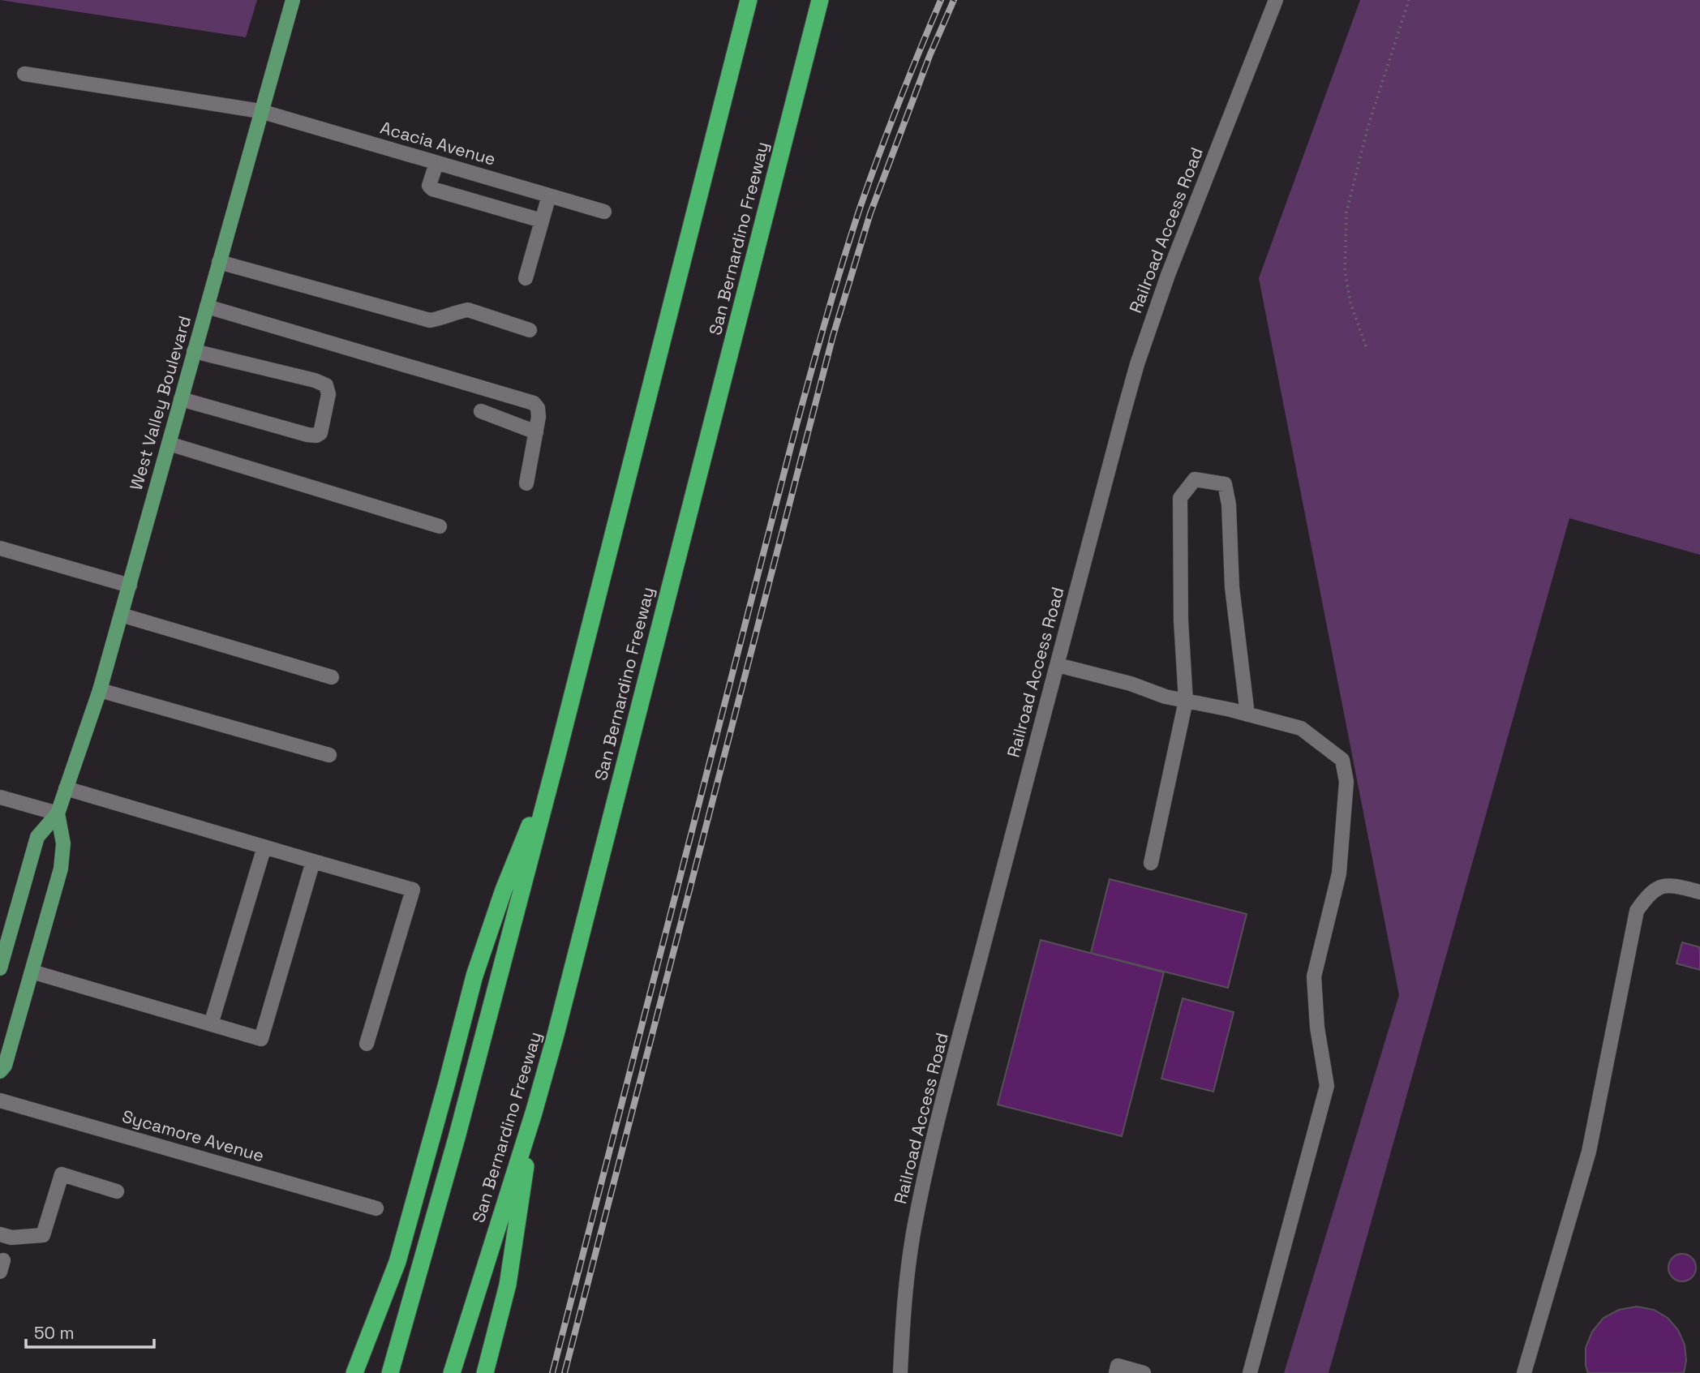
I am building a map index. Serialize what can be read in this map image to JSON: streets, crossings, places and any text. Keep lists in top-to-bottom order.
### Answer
{
  "streets": {
    "highway": ["San Bernardino Freeway"],
    "main road": ["West Valley Boulevard"],
    "street": ["Acacia Avenue", "Railroad Access Road", "Sycamore Avenue"]
  },
  "crossings": [
    ["Acacia Avenue", "West Valley Boulevard"]
  ],
  "scale_bar": "50 m"
}
